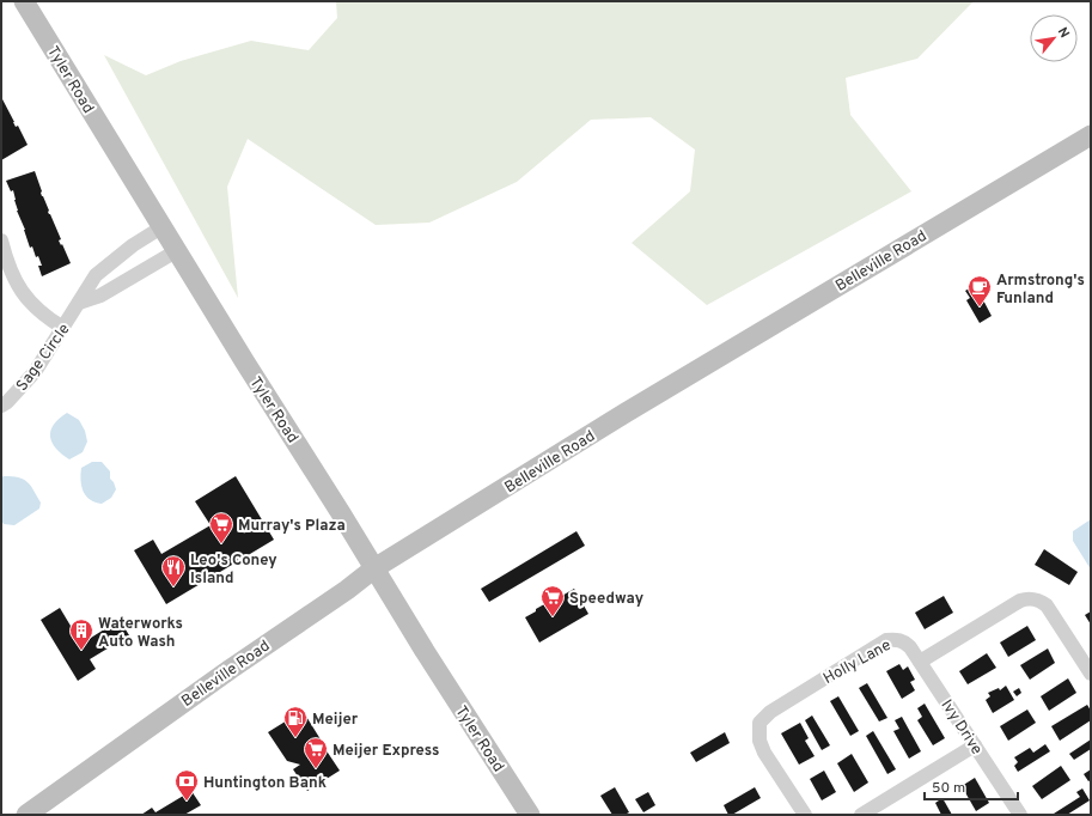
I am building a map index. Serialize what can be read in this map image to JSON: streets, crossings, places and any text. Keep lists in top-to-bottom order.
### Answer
{
  "streets": {
    "main road": ["Tyler Road", "Belleville Road"],
    "street": ["Sage Circle", "Holly Lane", "Ivy Drive"]
  },
  "crossings": [
    ["Tyler Road", "Belleville Road"],
    ["Tyler Road", "Sage Circle"],
    ["Holly Lane", "Ivy Drive"]
  ],
  "places": {
    "cafe": ["Armstrong's Funland"],
    "supermarket": ["Murray's Plaza", "Speedway", "Meijer Express"],
    "restaurant": ["Leo's Coney Island"],
    "building": ["Waterworks Auto Wash"],
    "fuel station": ["Meijer"],
    "bank": ["Huntington Bank"]
  },
  "scale_bar": "50 m",
  "north": "top right"
}
